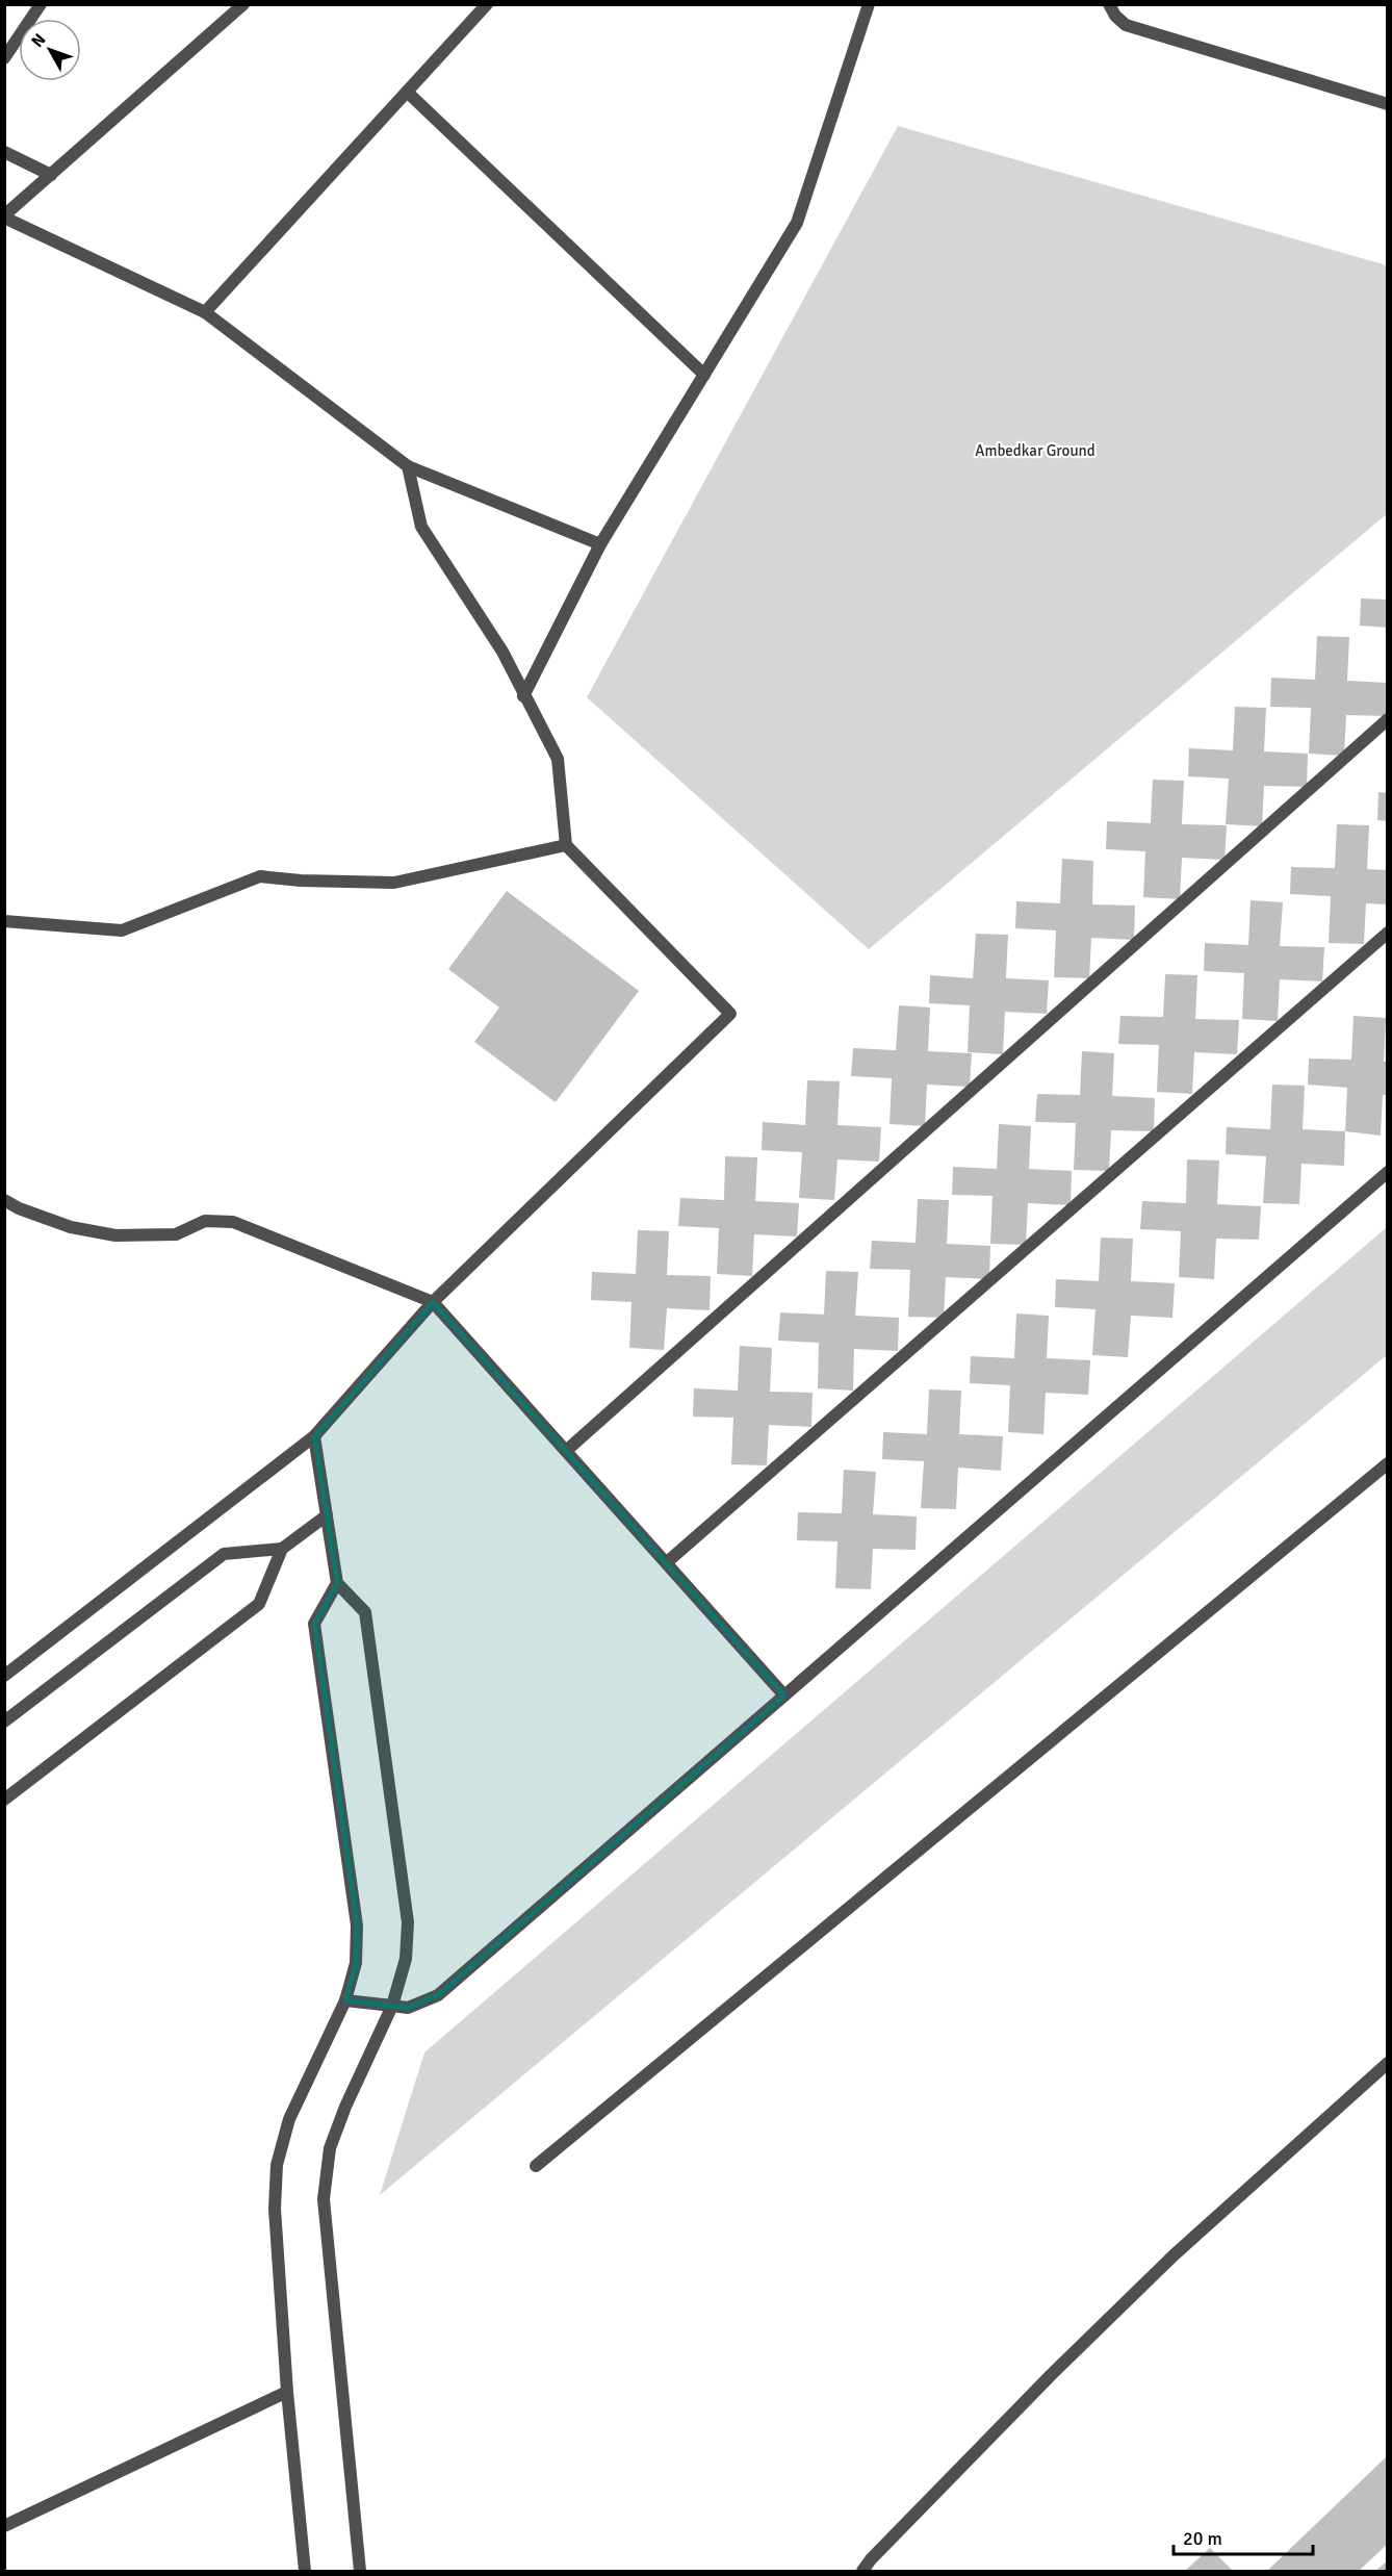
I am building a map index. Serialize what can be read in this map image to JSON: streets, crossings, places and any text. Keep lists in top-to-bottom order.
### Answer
{
  "parks": ["Ambedkar Ground"],
  "scale_bar": "20 m",
  "north": "top left"
}
